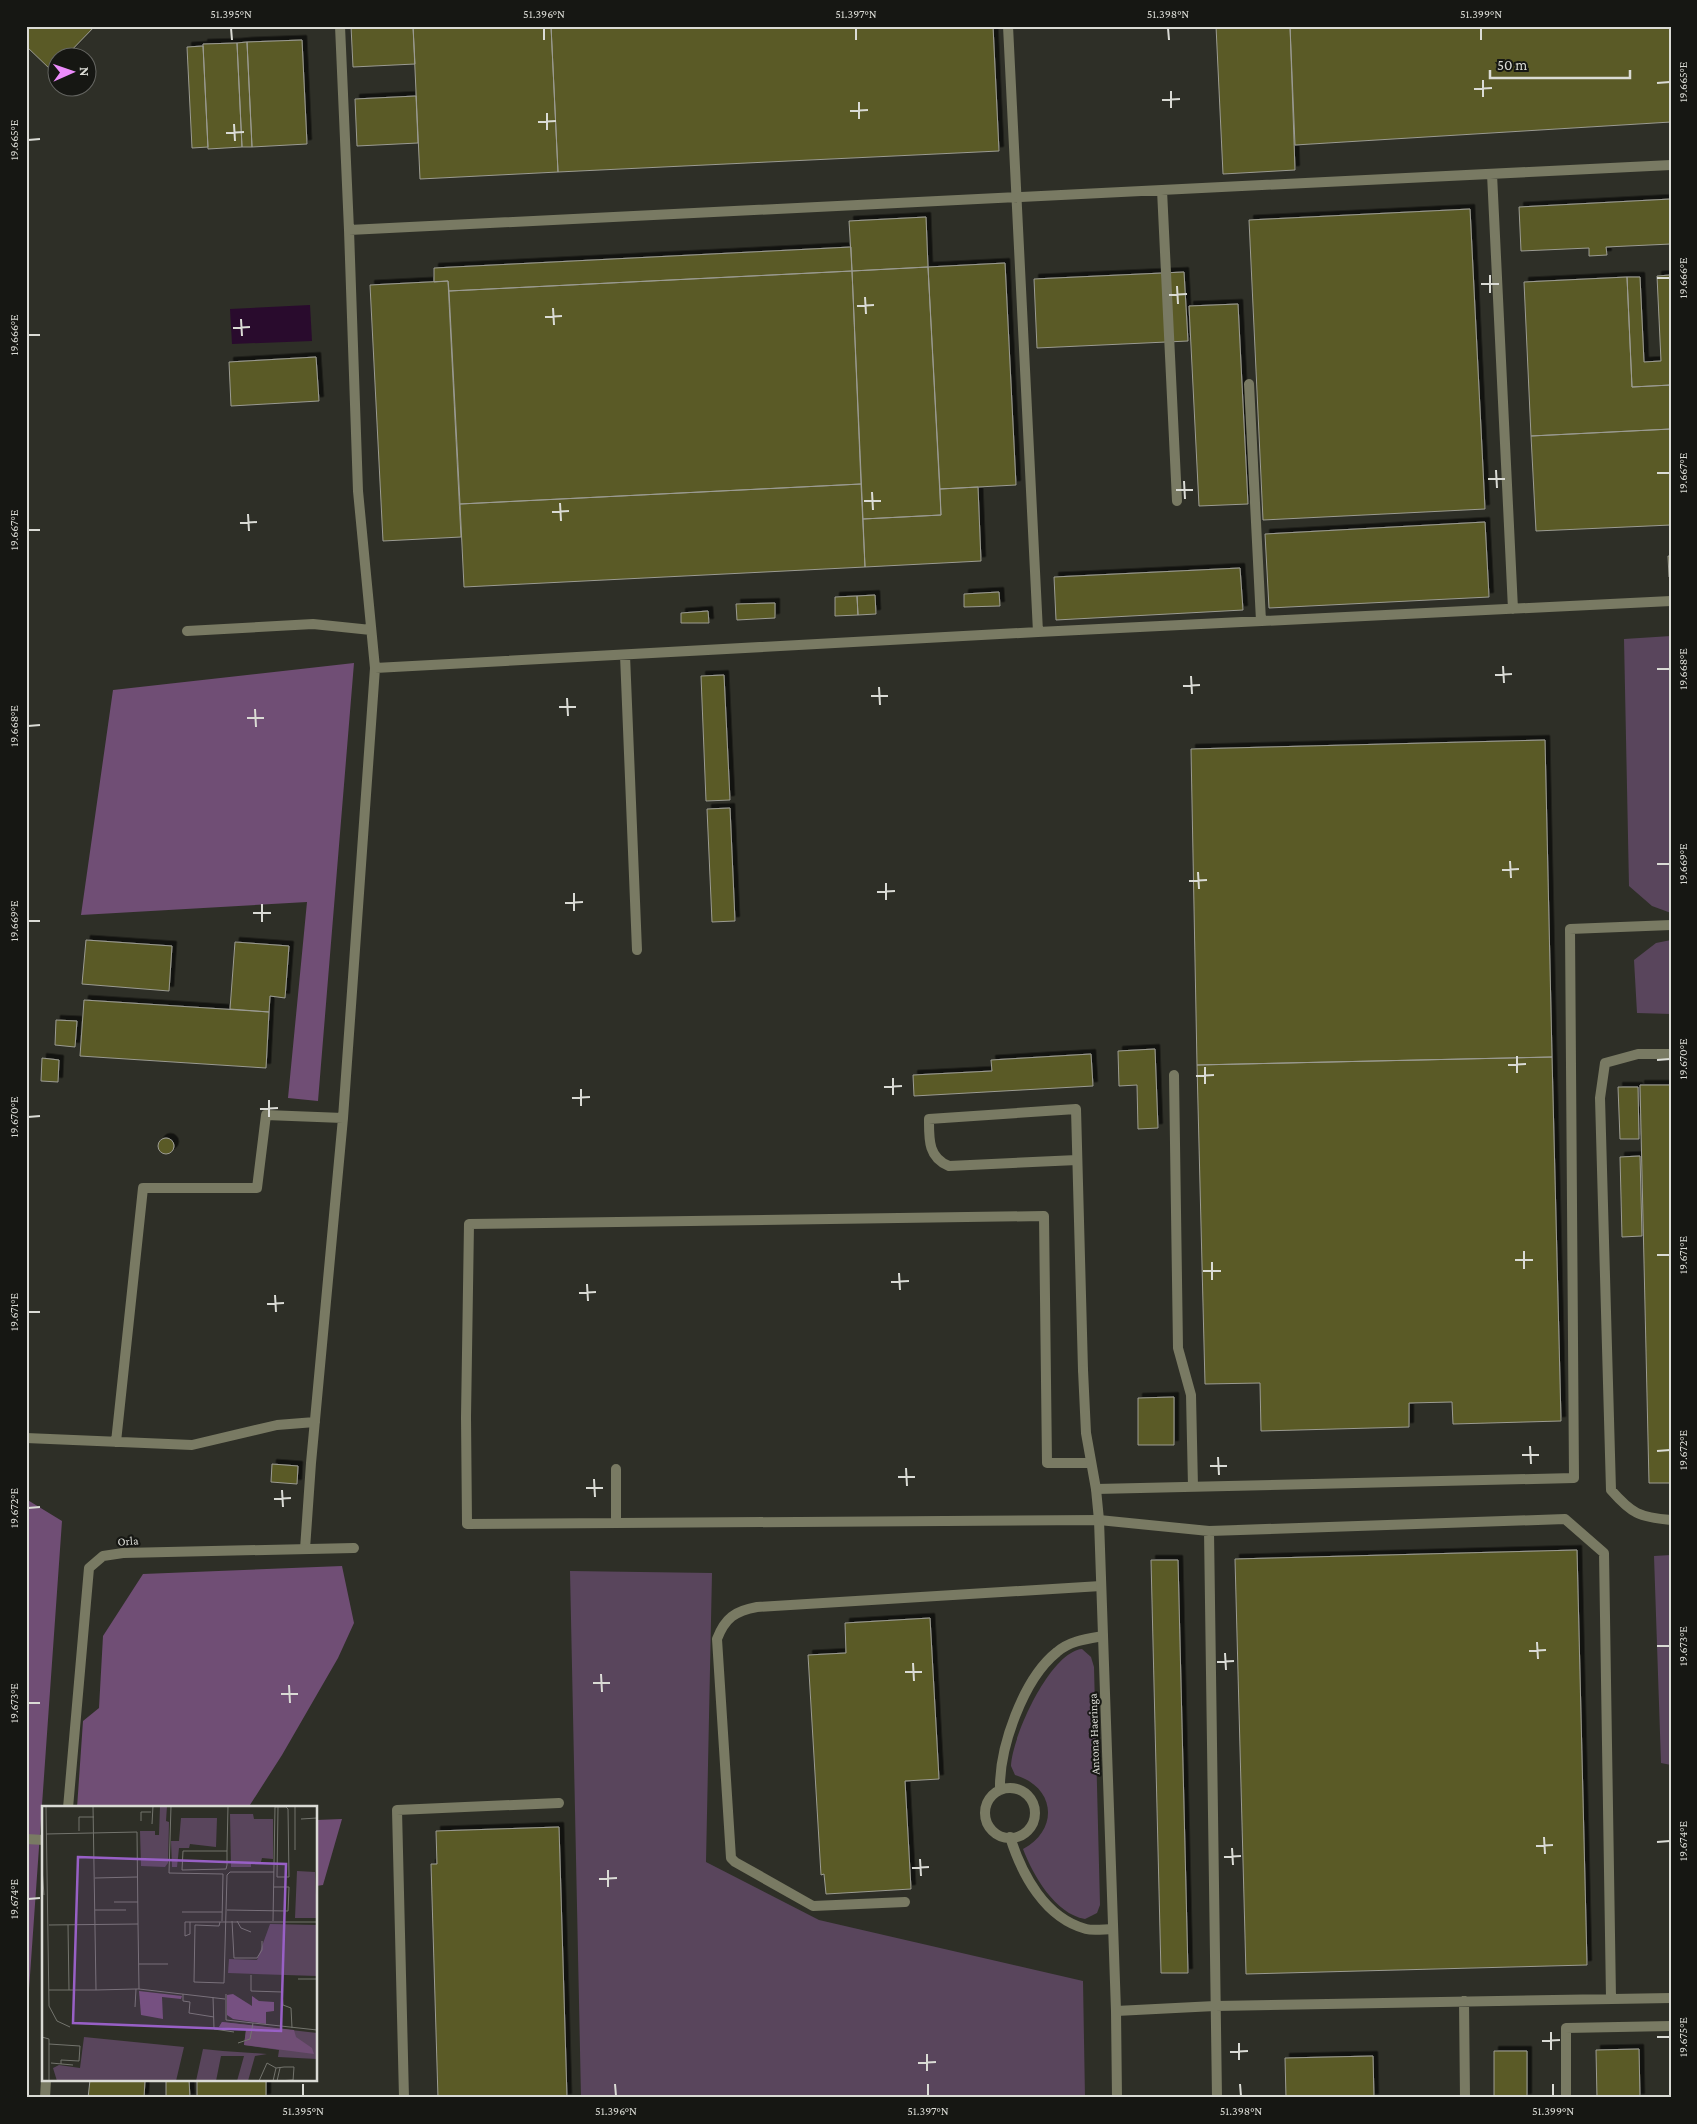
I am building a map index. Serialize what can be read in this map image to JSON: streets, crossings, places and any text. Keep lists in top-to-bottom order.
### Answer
{
  "streets": {
    "street": ["Orla", "Antona Haeringa"]
  },
  "scale_bar": "50 m",
  "north": "right",
  "coordinates": [
    "51.395°N",
    "51.396°N",
    "51.397°N",
    "51.398°N",
    "51.399°N",
    "19.665°E",
    "19.666°E",
    "19.667°E",
    "19.668°E",
    "19.669°E",
    "19.670°E",
    "19.671°E",
    "19.672°E",
    "19.673°E",
    "19.674°E",
    "19.675°E"
  ]
}
